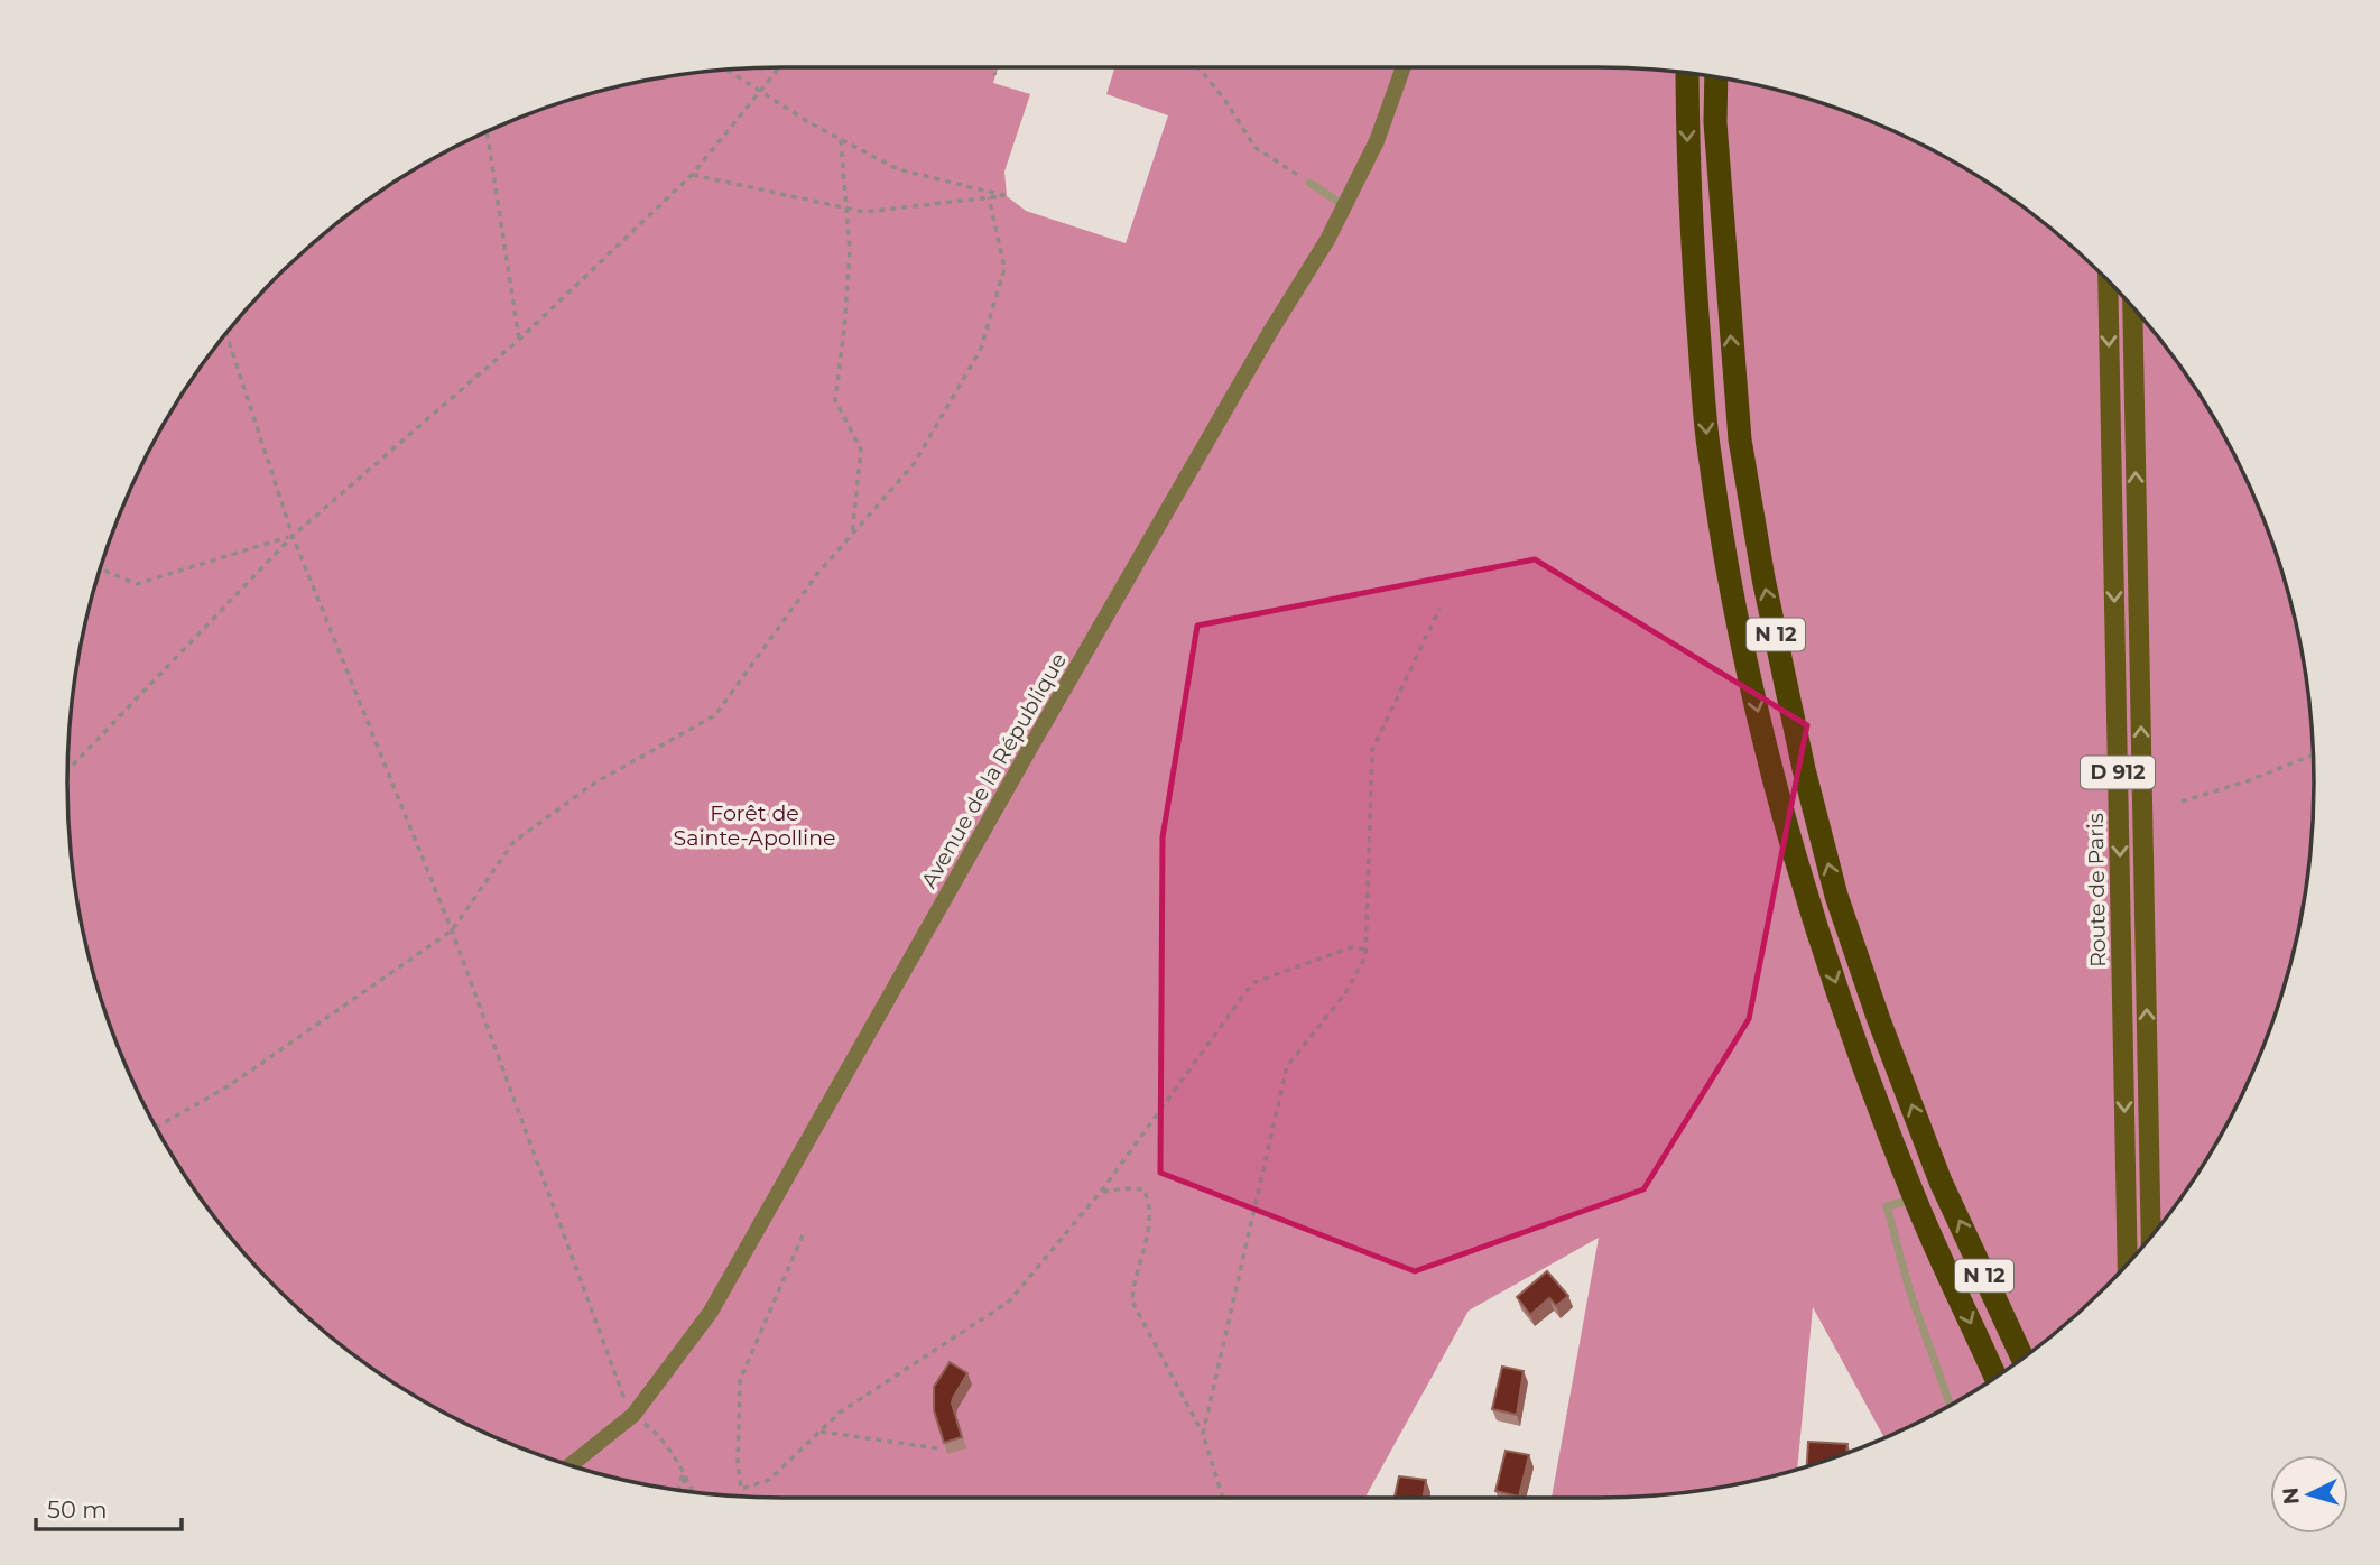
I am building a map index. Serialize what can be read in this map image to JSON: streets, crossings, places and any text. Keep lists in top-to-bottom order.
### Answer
{
  "streets": {
    "highway": ["N 12"],
    "main road": ["Avenue de la République", "D 912", "Route de Paris"]
  },
  "parks": ["Forêt de Sainte-Apolline"],
  "scale_bar": "50 m",
  "north": "left"
}
